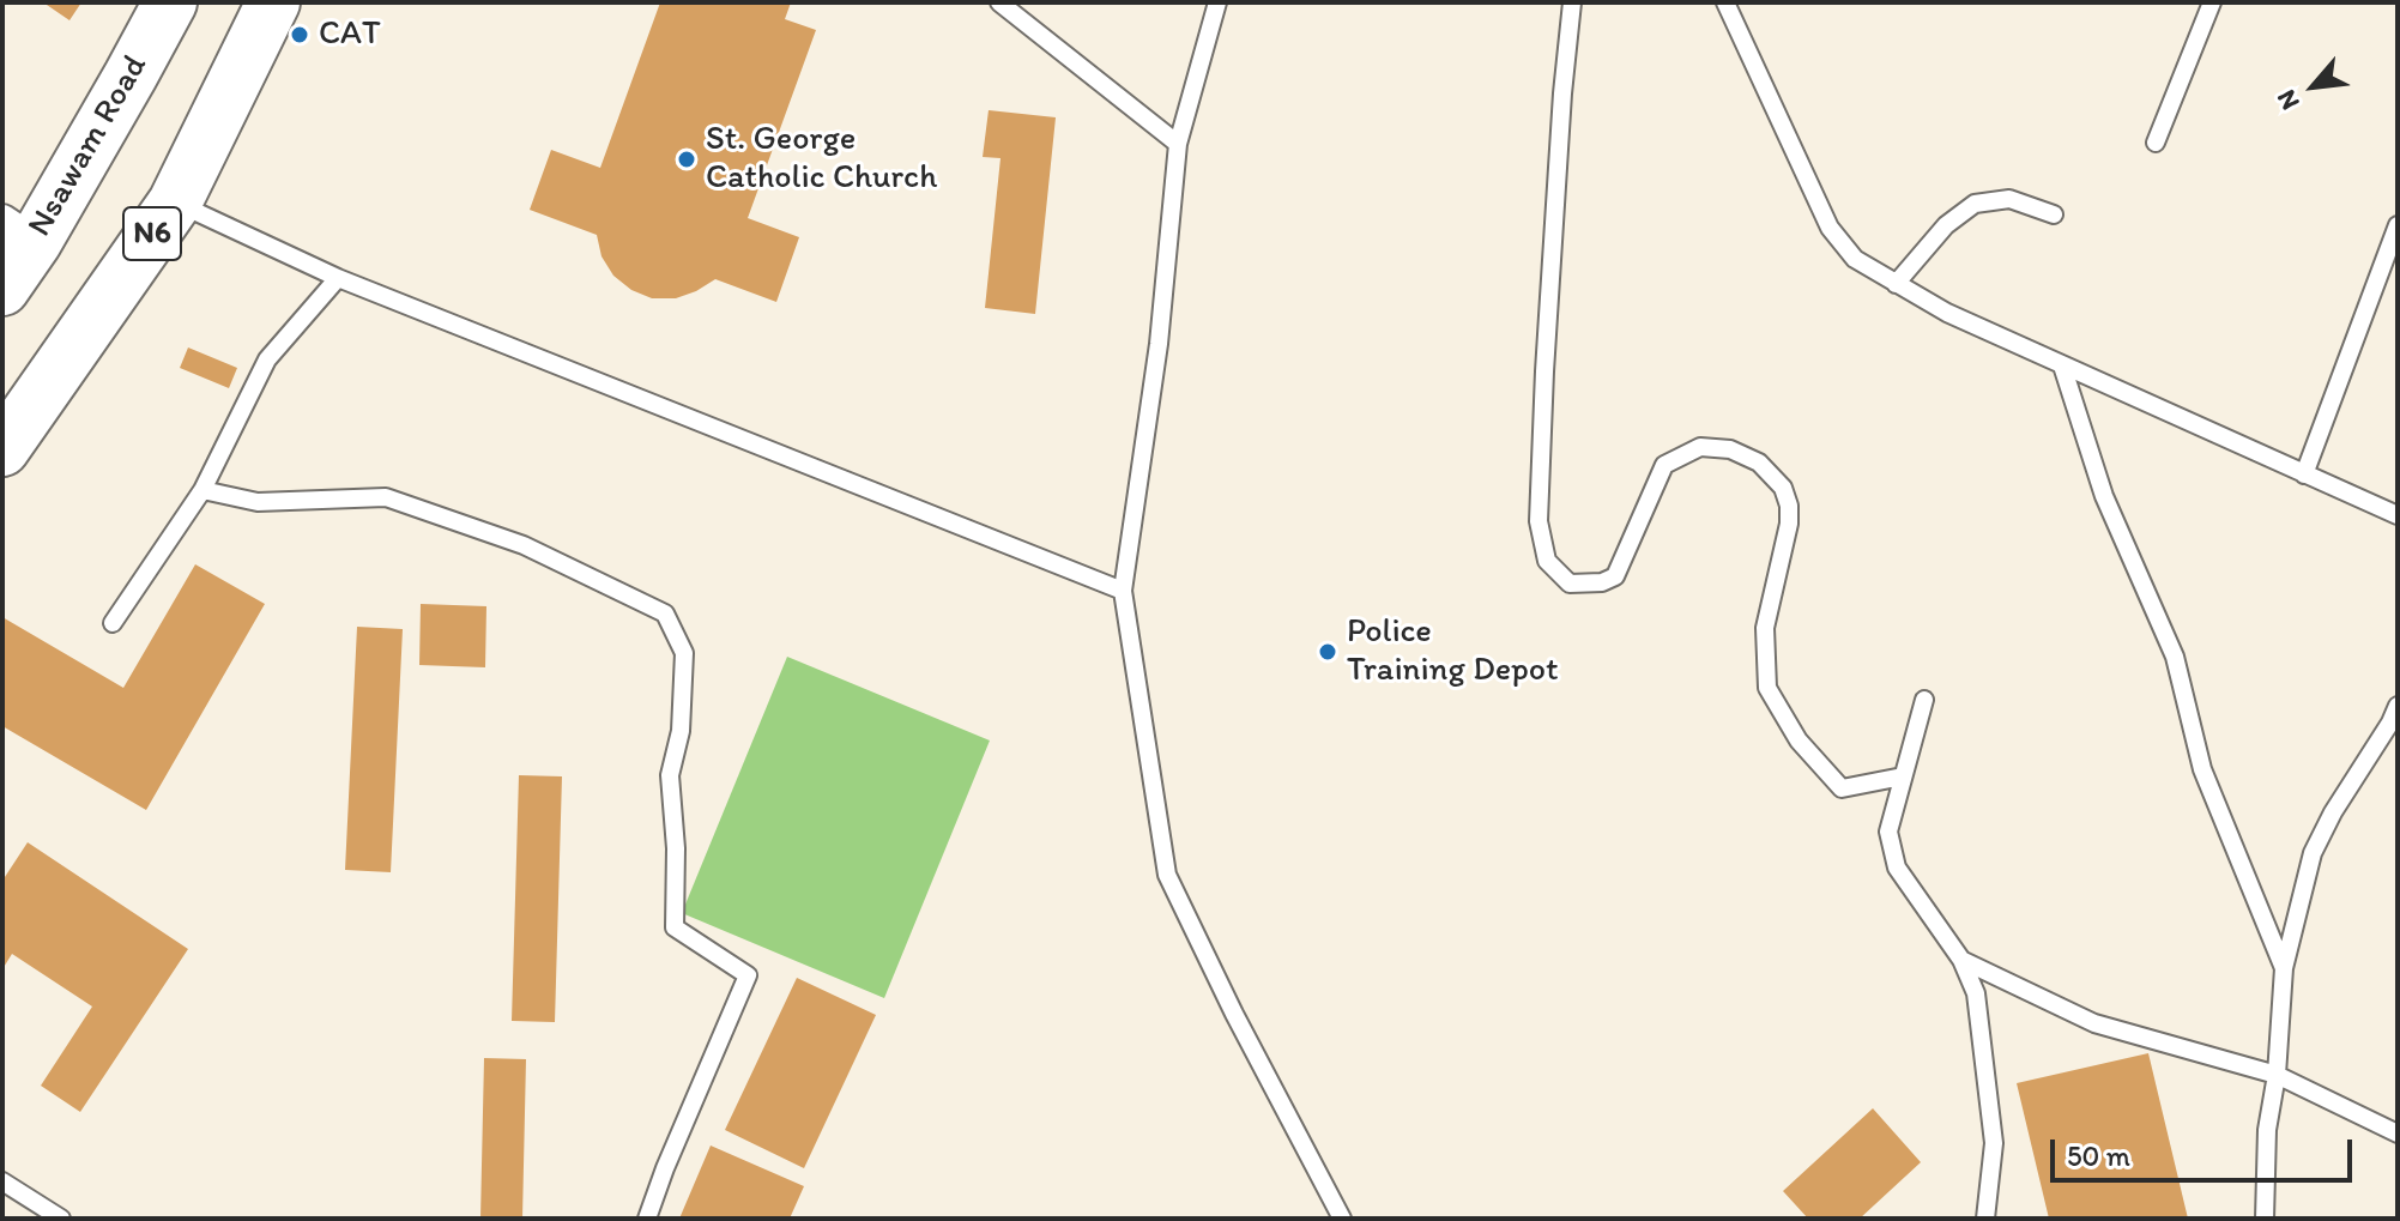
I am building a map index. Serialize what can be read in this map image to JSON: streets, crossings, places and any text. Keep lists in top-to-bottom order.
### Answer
{
  "streets": {
    "highway": ["Nsawam Road", "N6"]
  },
  "places": ["CAT", "St. George Catholic Church", "Police Training Depot"],
  "scale_bar": "50 m",
  "north": "bottom left"
}
